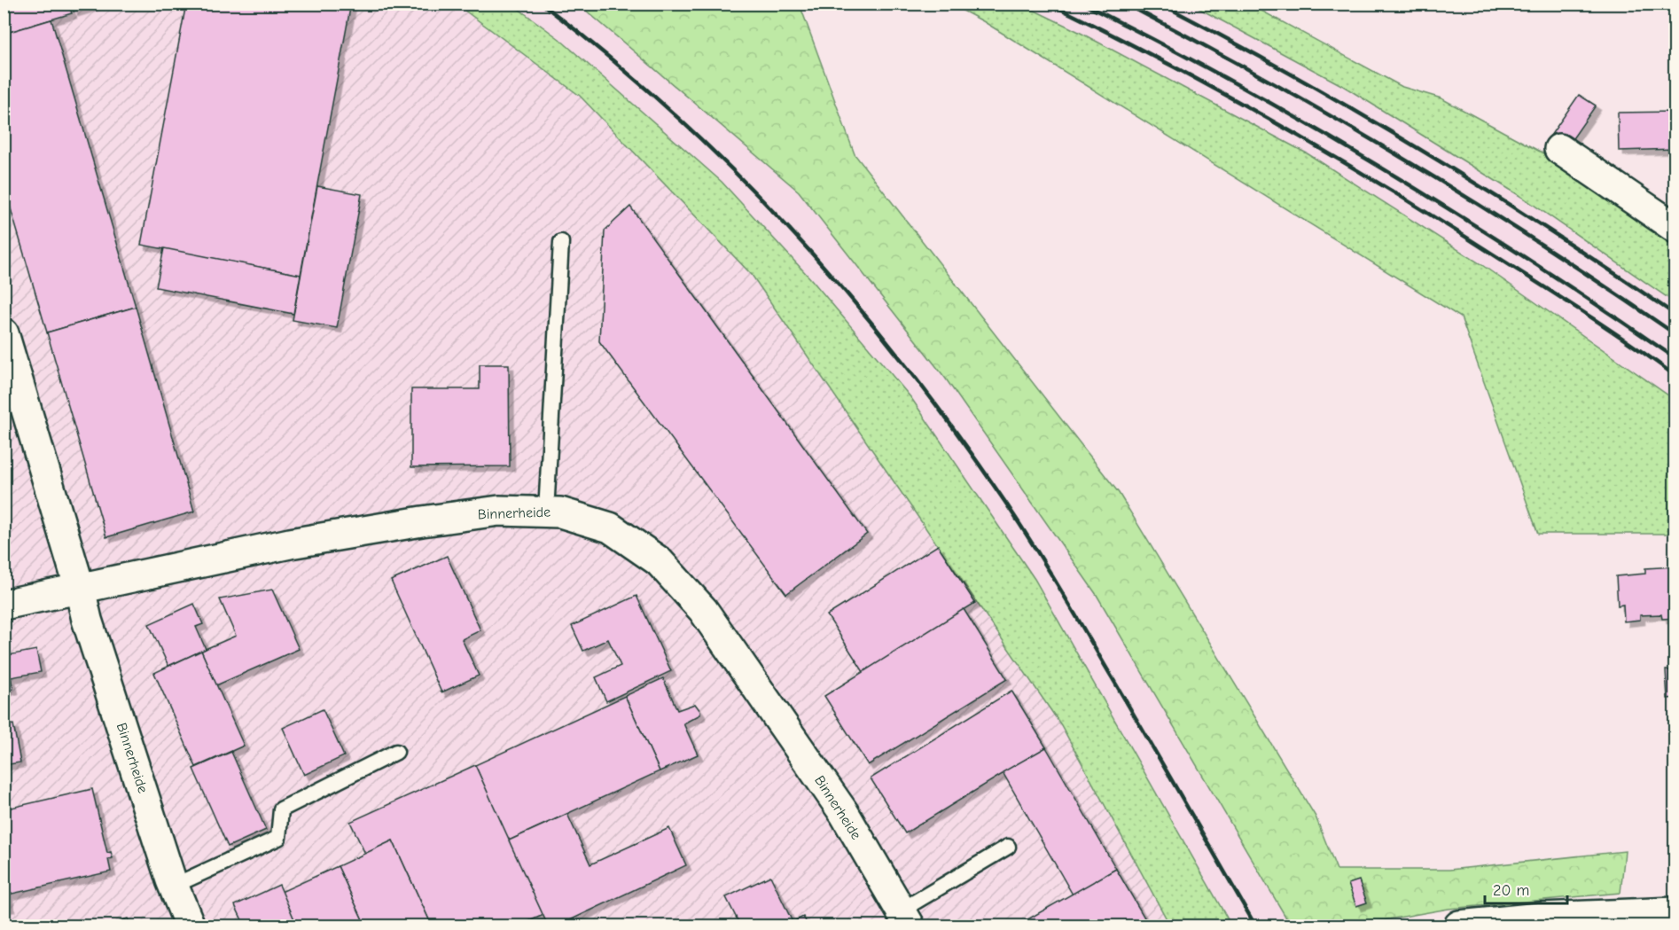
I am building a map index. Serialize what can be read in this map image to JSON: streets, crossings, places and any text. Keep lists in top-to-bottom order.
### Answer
{
  "streets": {
    "street": ["Binnerheide"]
  },
  "scale_bar": "20 m"
}
